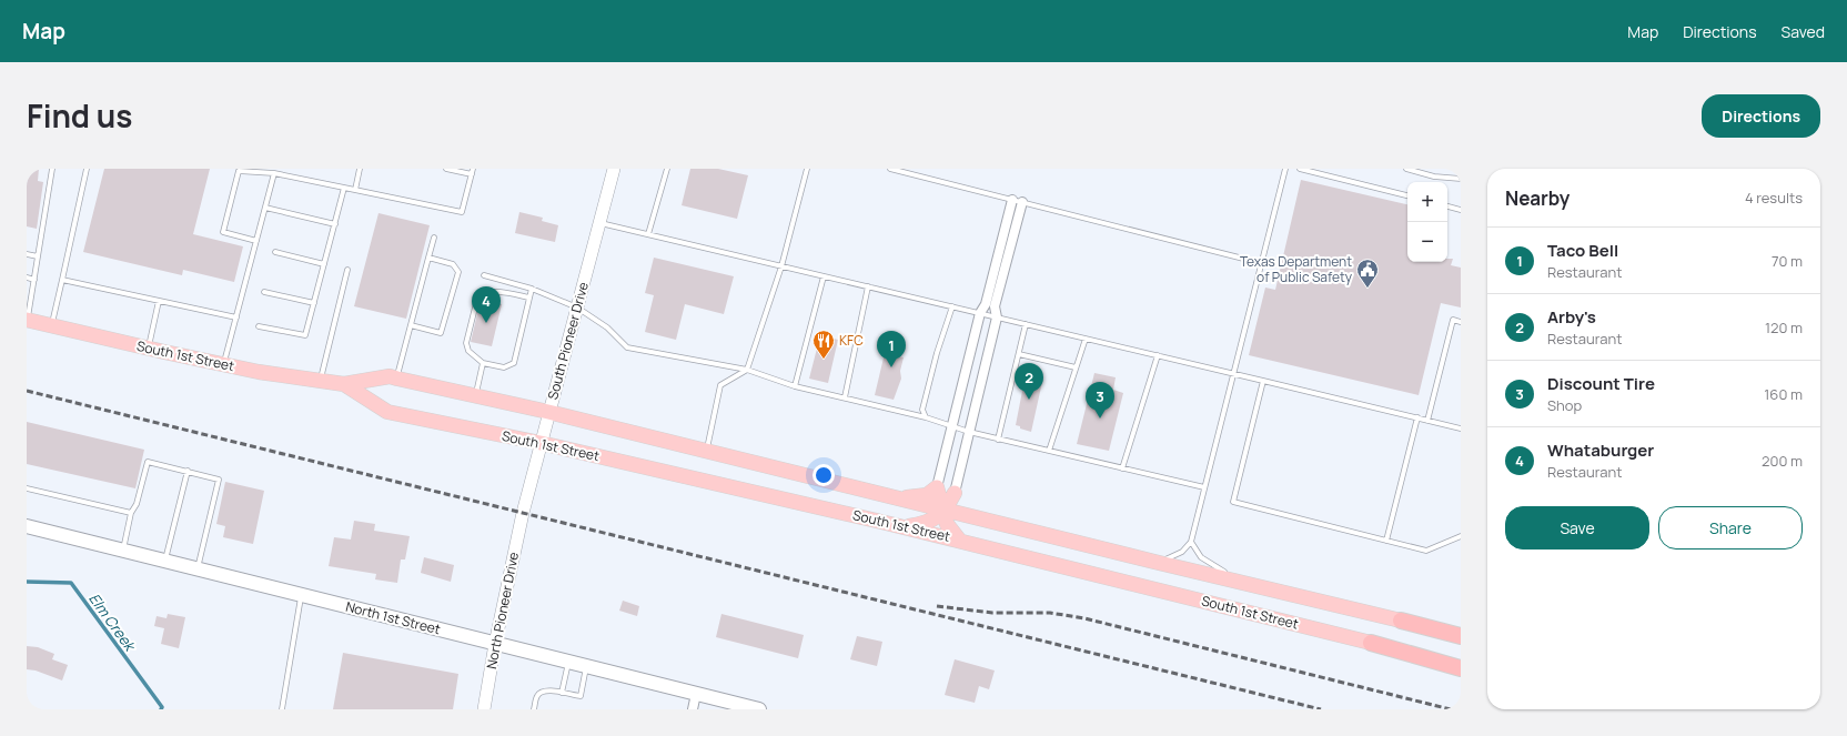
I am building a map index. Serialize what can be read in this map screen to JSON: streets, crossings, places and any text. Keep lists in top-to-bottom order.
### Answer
{
  "streets": {
    "highway": ["South 1st Street"],
    "main road": ["North 1st Street"],
    "street": ["South Pioneer Drive", "North Pioneer Drive"]
  },
  "crossings": [
    ["South Pioneer Drive", "South 1st Street"],
    ["South Pioneer Drive", "North Pioneer Drive"],
    ["North Pioneer Drive", "North 1st Street"]
  ],
  "water": ["Elm Creek"],
  "places": {
    "public building": ["Texas Department of Public Safety"],
    "restaurant": ["KFC"]
  },
  "page": {
    "header": "Map",
    "nav": ["Map", "Directions", "Saved"],
    "title": "Find us",
    "buttons": [
      "Directions",
      ["Save", "Share"]
    ],
    "heading": ["Nearby", "4 results"],
    "map_buttons": ["+", "−"],
    "list": [
      {
        "mark": "1",
        "name": "Taco Bell",
        "note": "Restaurant",
        "value": "70 m"
      },
      {
        "mark": "2",
        "name": "Arby's",
        "note": "Restaurant",
        "value": "120 m"
      },
      {
        "mark": "3",
        "name": "Discount Tire",
        "note": "Shop",
        "value": "160 m"
      },
      {
        "mark": "4",
        "name": "Whataburger",
        "note": "Restaurant",
        "value": "200 m"
      }
    ],
    "pins": [
      "4",
      "1",
      "2",
      "3"
    ]
  }
}
